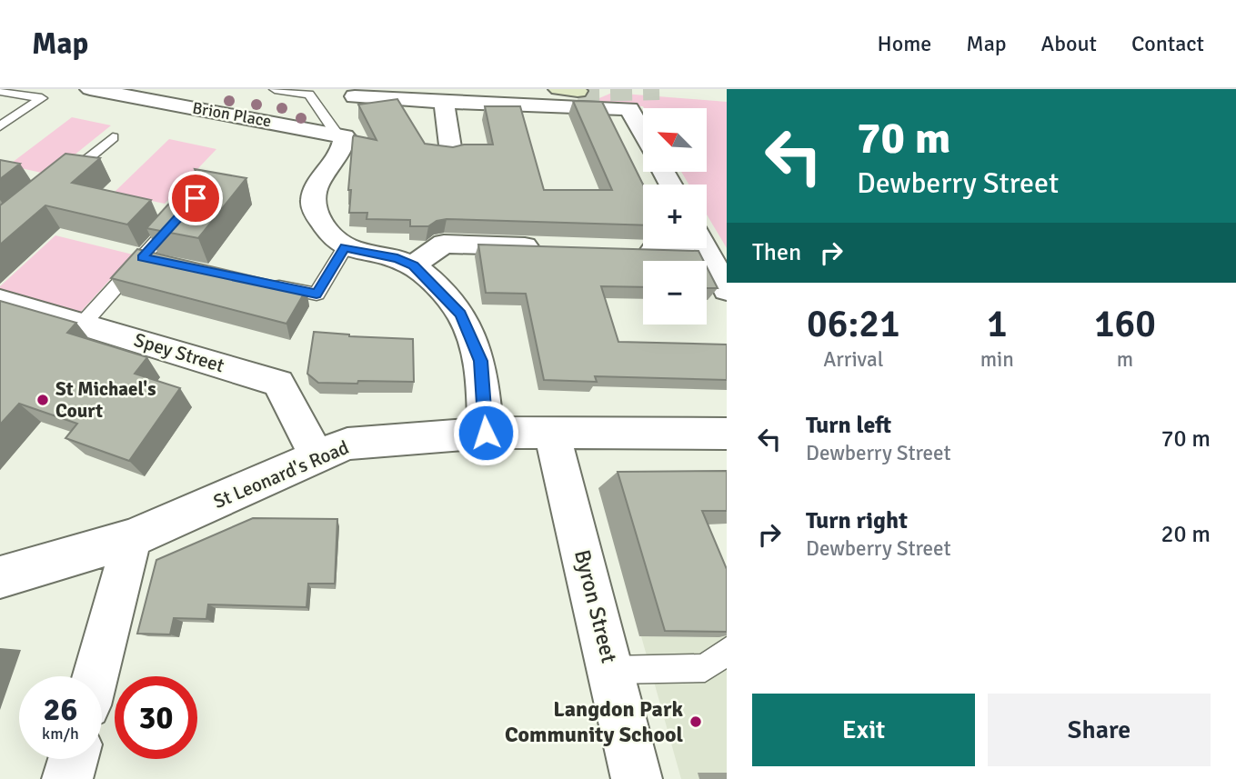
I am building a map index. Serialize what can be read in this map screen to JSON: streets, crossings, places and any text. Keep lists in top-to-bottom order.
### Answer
{
  "streets": {
    "street": [
      "Brion Place",
      "Spey Street",
      "St Leonard's Road",
      "Byron Street"
    ]
  },
  "crossings": [
    ["Spey Street", "St Leonard's Road"],
    ["St Leonard's Road", "Byron Street"]
  ],
  "places": ["St Michael's Court", "Langdon Park Community School"],
  "north": "top left",
  "page": {
    "header": "Map",
    "nav": [
      "Home",
      "Map",
      "About",
      "Contact"
    ],
    "turn": ["70 m", "Dewberry Street"],
    "map_buttons": ["+", "−"],
    "then": "Then",
    "eta": [
      "06:21",
      "Arrival",
      "1",
      "min",
      "160",
      "m"
    ],
    "list": [
      {
        "name": "Turn left",
        "note": "Dewberry Street",
        "value": "70 m"
      },
      {
        "name": "Turn right",
        "note": "Dewberry Street",
        "value": "20 m"
      }
    ],
    "speed": "26 km/h",
    "limit": "30",
    "buttons": ["Exit", "Share"]
  }
}
